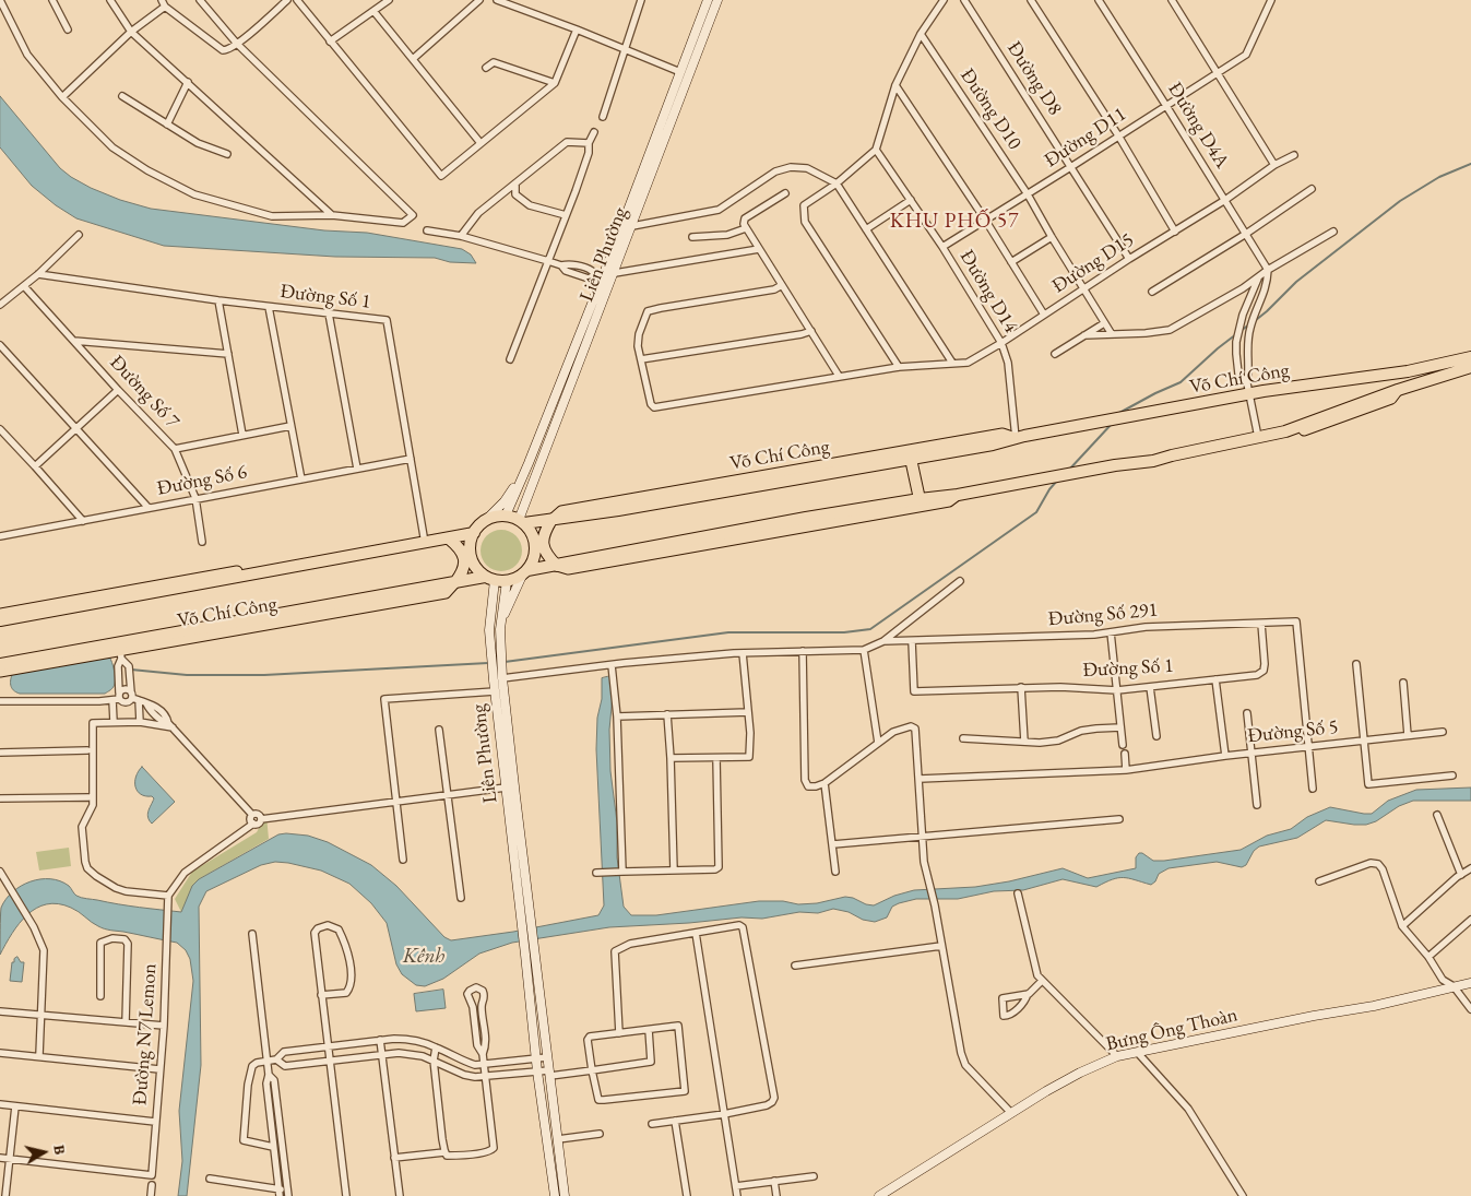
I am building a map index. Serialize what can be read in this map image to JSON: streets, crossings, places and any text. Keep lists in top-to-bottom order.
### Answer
{
  "streets": {
    "highway": ["Võ Chí Công"],
    "street": [
      "Đường D8",
      "Đường D10",
      "Đường D4A",
      "Đường D11",
      "Liên Phường",
      "Đường D15",
      "Đường D14",
      "Đường Số 1",
      "Đường Số 7",
      "Đường Số 6",
      "Đường Số 291",
      "Đường Số 5",
      "Bưng Ông Thoàn",
      "Đường N7 Lemon"
    ]
  },
  "crossings": [
    ["Đường D8", "Đường D11"],
    ["Đường D8", "Đường D15"],
    ["Đường D10", "Đường D11"],
    ["Đường D10", "Đường D15"],
    ["Đường D4A", "Đường D11"],
    ["Đường D4A", "Đường D15"],
    ["Đường D11", "Đường D14"],
    ["Liên Phường", "Võ Chí Công"],
    ["Đường D15", "Đường D14"],
    ["Đường D14", "Võ Chí Công"],
    ["Đường Số 1", "Võ Chí Công"],
    ["Đường Số 1", "Đường Số 6"],
    ["Đường Số 1", "Đường Số 291"],
    ["Đường Số 7", "Đường Số 6"],
    ["Đường Số 291", "Đường Số 5"]
  ],
  "districts": ["KHU PHỐ 57"],
  "water": ["Kênh"],
  "north": "right"
}
